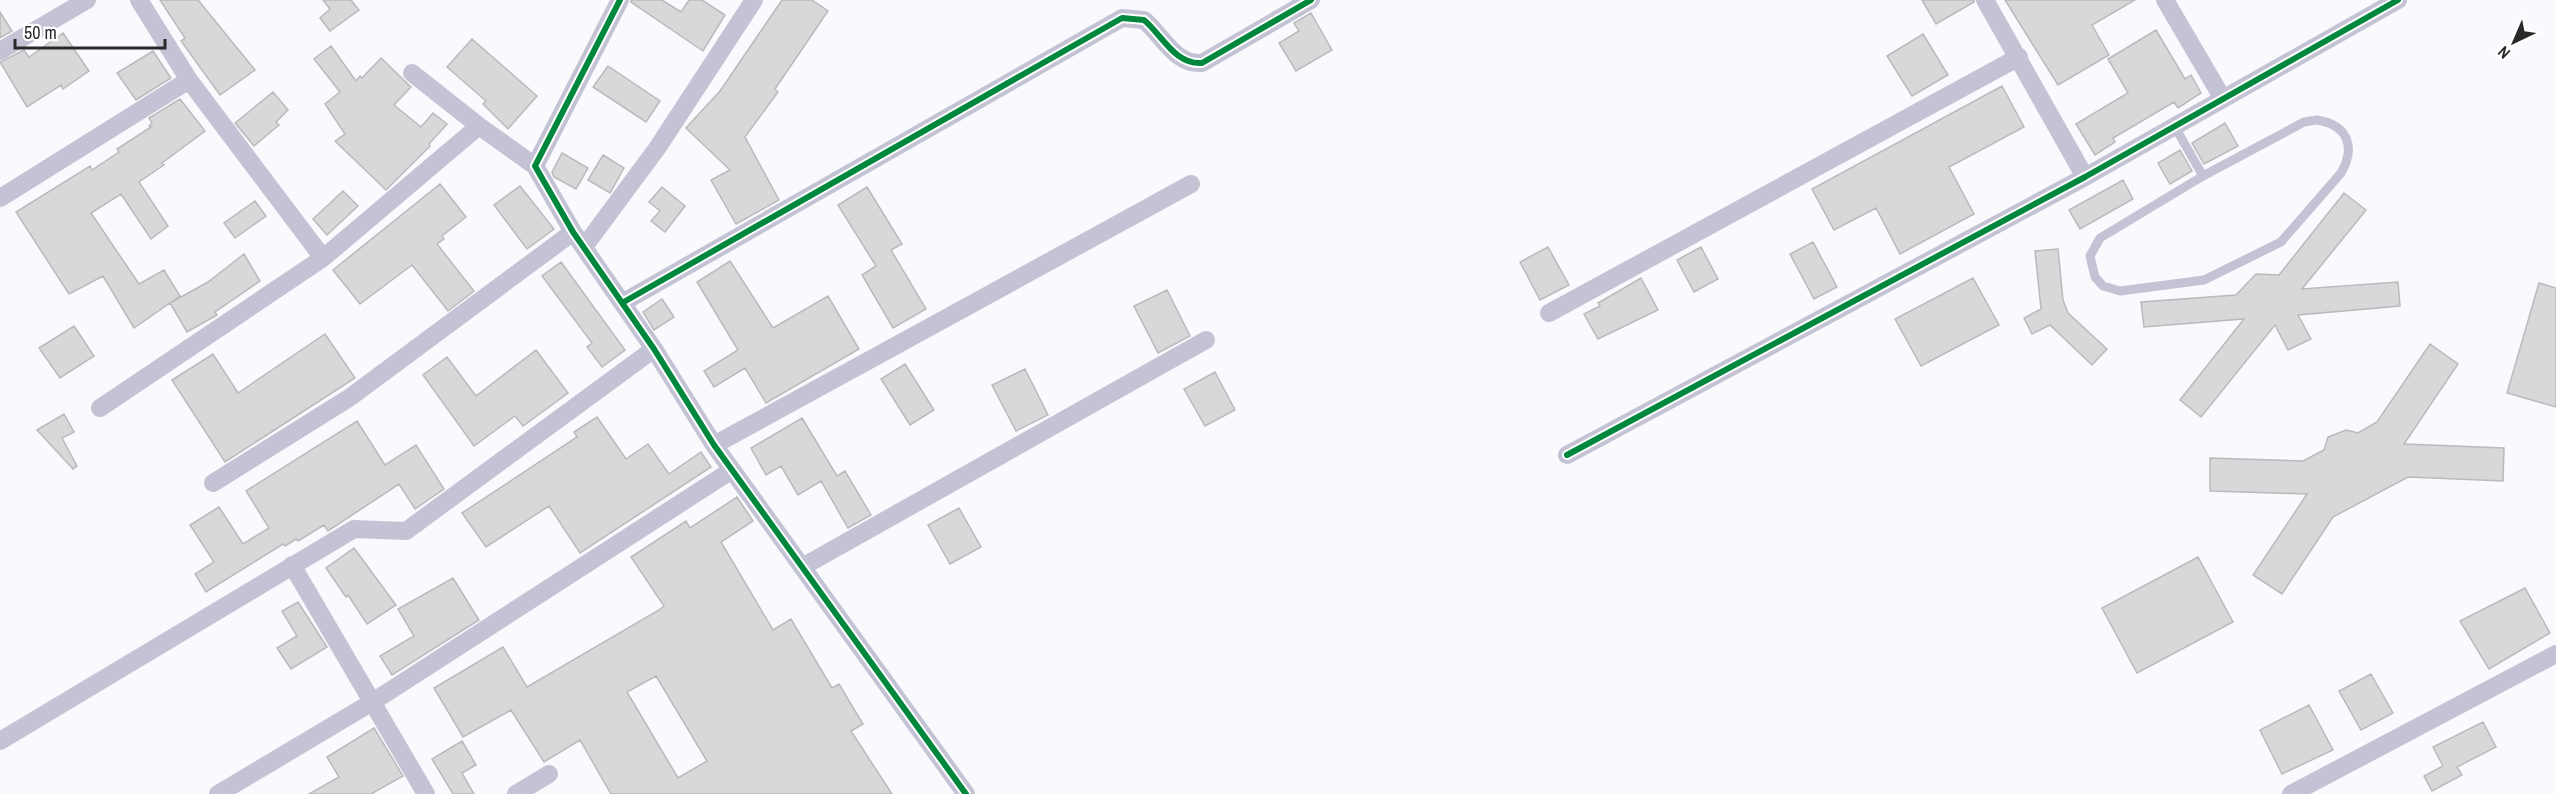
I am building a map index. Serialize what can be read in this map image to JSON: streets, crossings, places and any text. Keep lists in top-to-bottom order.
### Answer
{
  "scale_bar": "50 m",
  "north": "bottom left"
}
